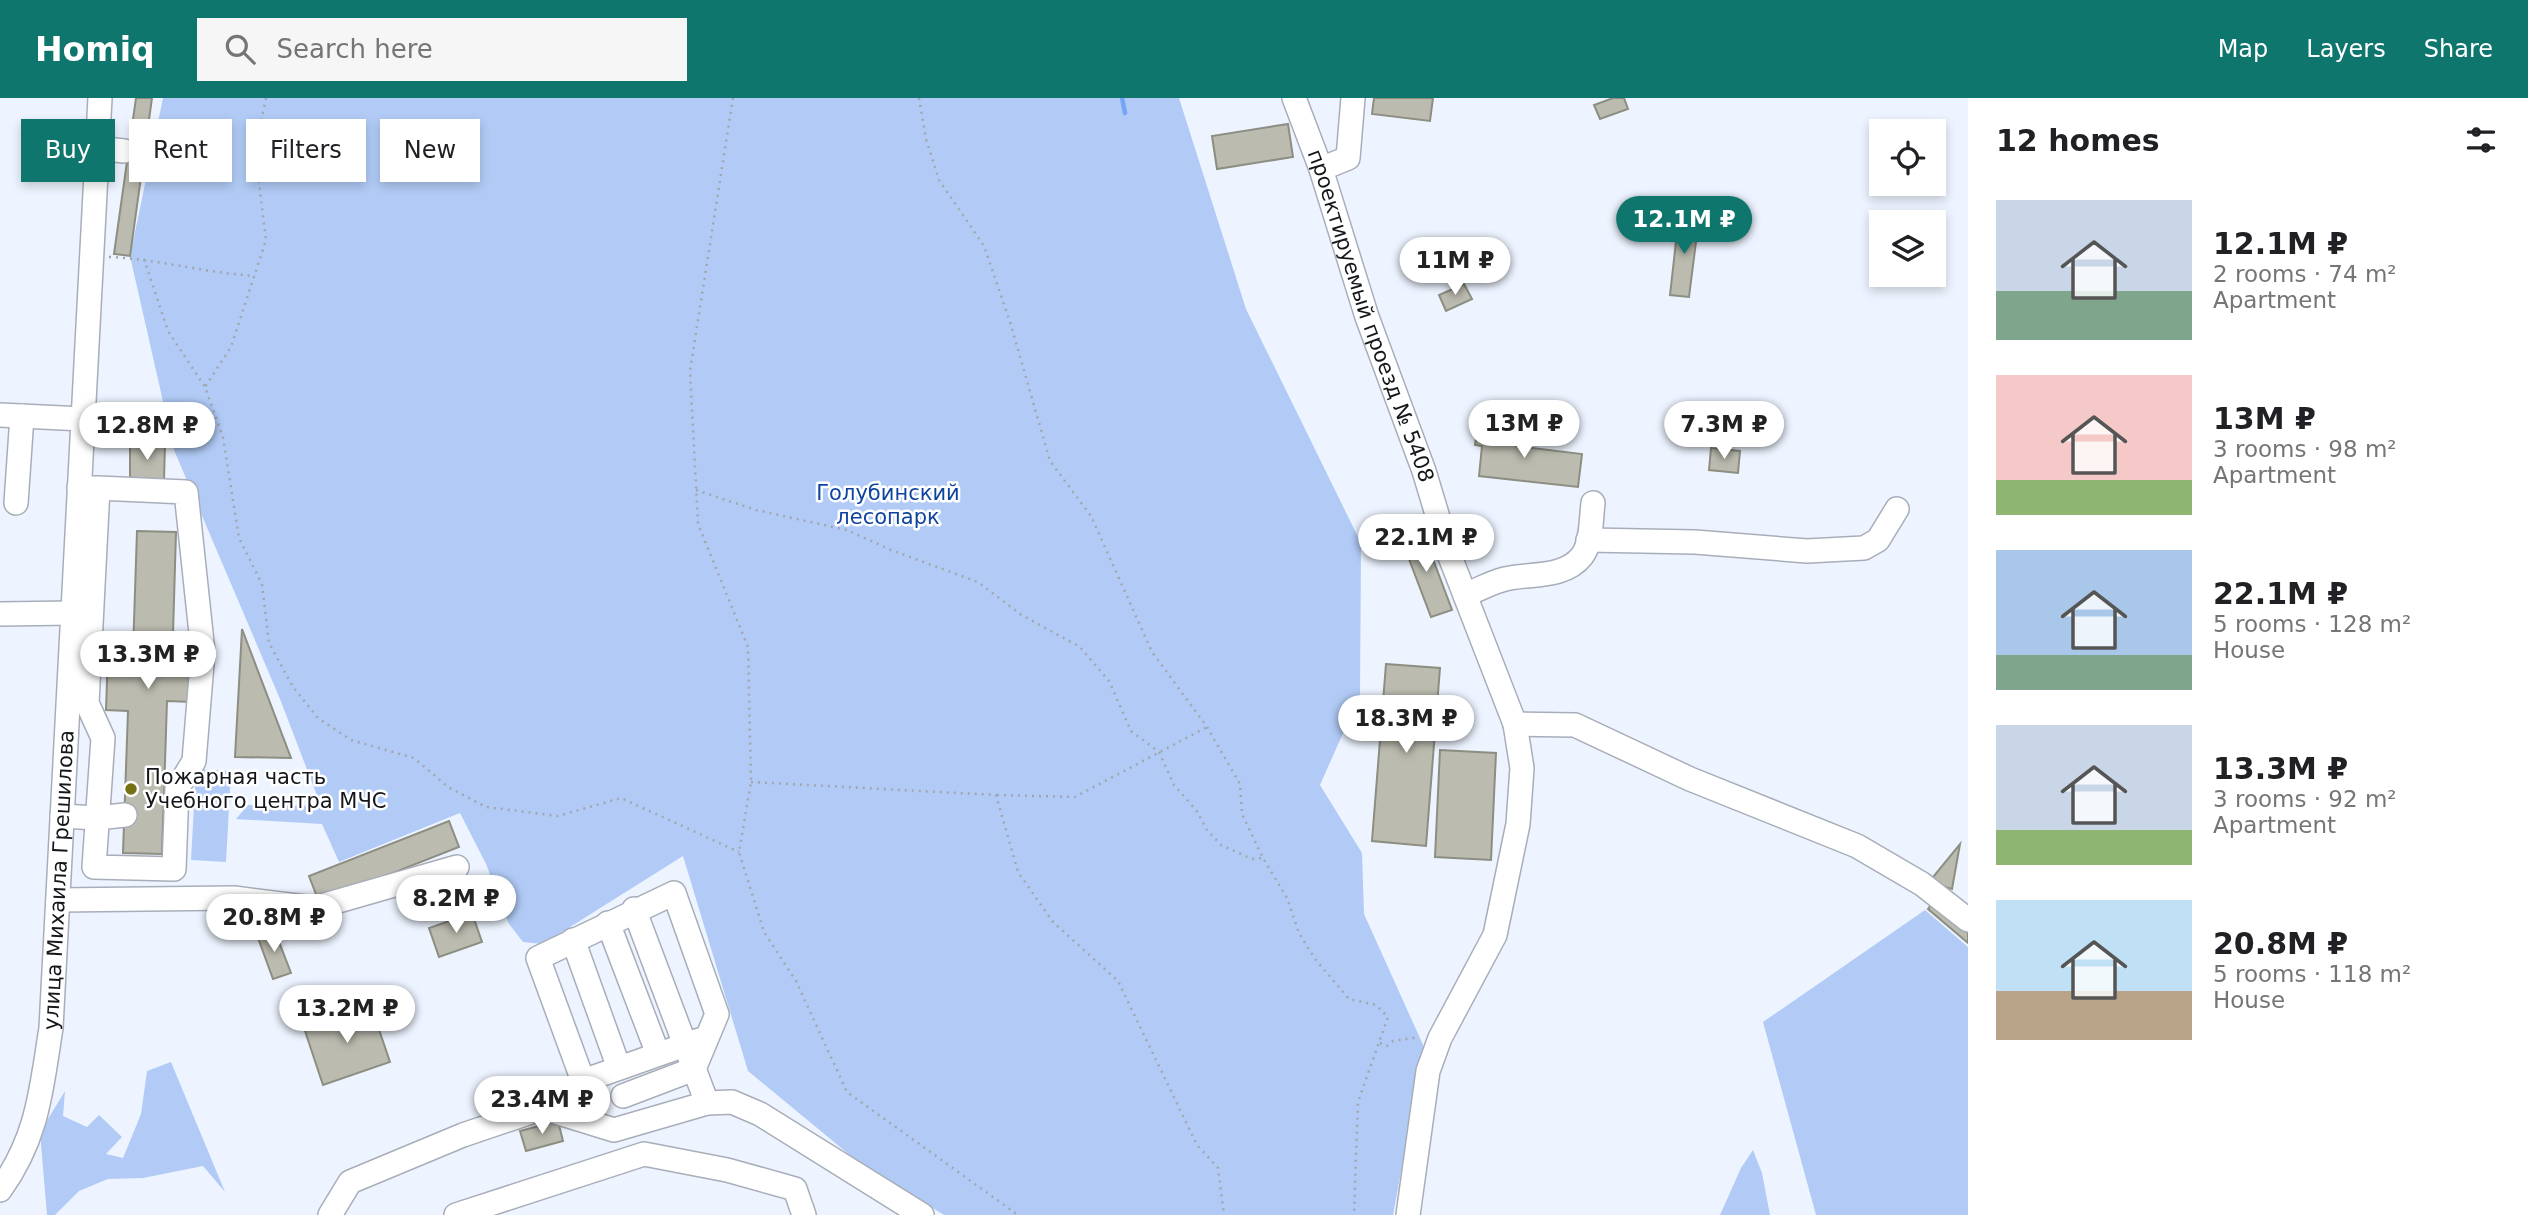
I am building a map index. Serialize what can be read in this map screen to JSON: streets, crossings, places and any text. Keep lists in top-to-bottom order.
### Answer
{
  "streets": {
    "street": ["проектируемый проезд № 5408", "улица Михаила Грешилова"]
  },
  "parks": ["Голубинский лесопарк"],
  "places": ["Пожарная часть Учебного центра МЧС"],
  "page": {
    "header": "Homiq",
    "search": "Search here",
    "nav": ["Map", "Layers", "Share"],
    "heading": "12 homes",
    "chip": [
      "Buy",
      "Rent",
      "Filters",
      "New"
    ],
    "list": [
      {
        "name": "12.1M ₽",
        "note": "2 rooms · 74 m² · Apartment"
      },
      {
        "name": "13M ₽",
        "note": "3 rooms · 98 m² · Apartment"
      },
      {
        "name": "22.1M ₽",
        "note": "5 rooms · 128 m² · House"
      },
      {
        "name": "13.3M ₽",
        "note": "3 rooms · 92 m² · Apartment"
      },
      {
        "name": "20.8M ₽",
        "note": "5 rooms · 118 m² · House"
      }
    ],
    "price": [
      "12.1M ₽",
      "11M ₽",
      "13M ₽",
      "7.3M ₽",
      "12.8M ₽",
      "22.1M ₽",
      "13.3M ₽",
      "18.3M ₽",
      "8.2M ₽",
      "20.8M ₽",
      "13.2M ₽",
      "23.4M ₽"
    ]
  }
}
